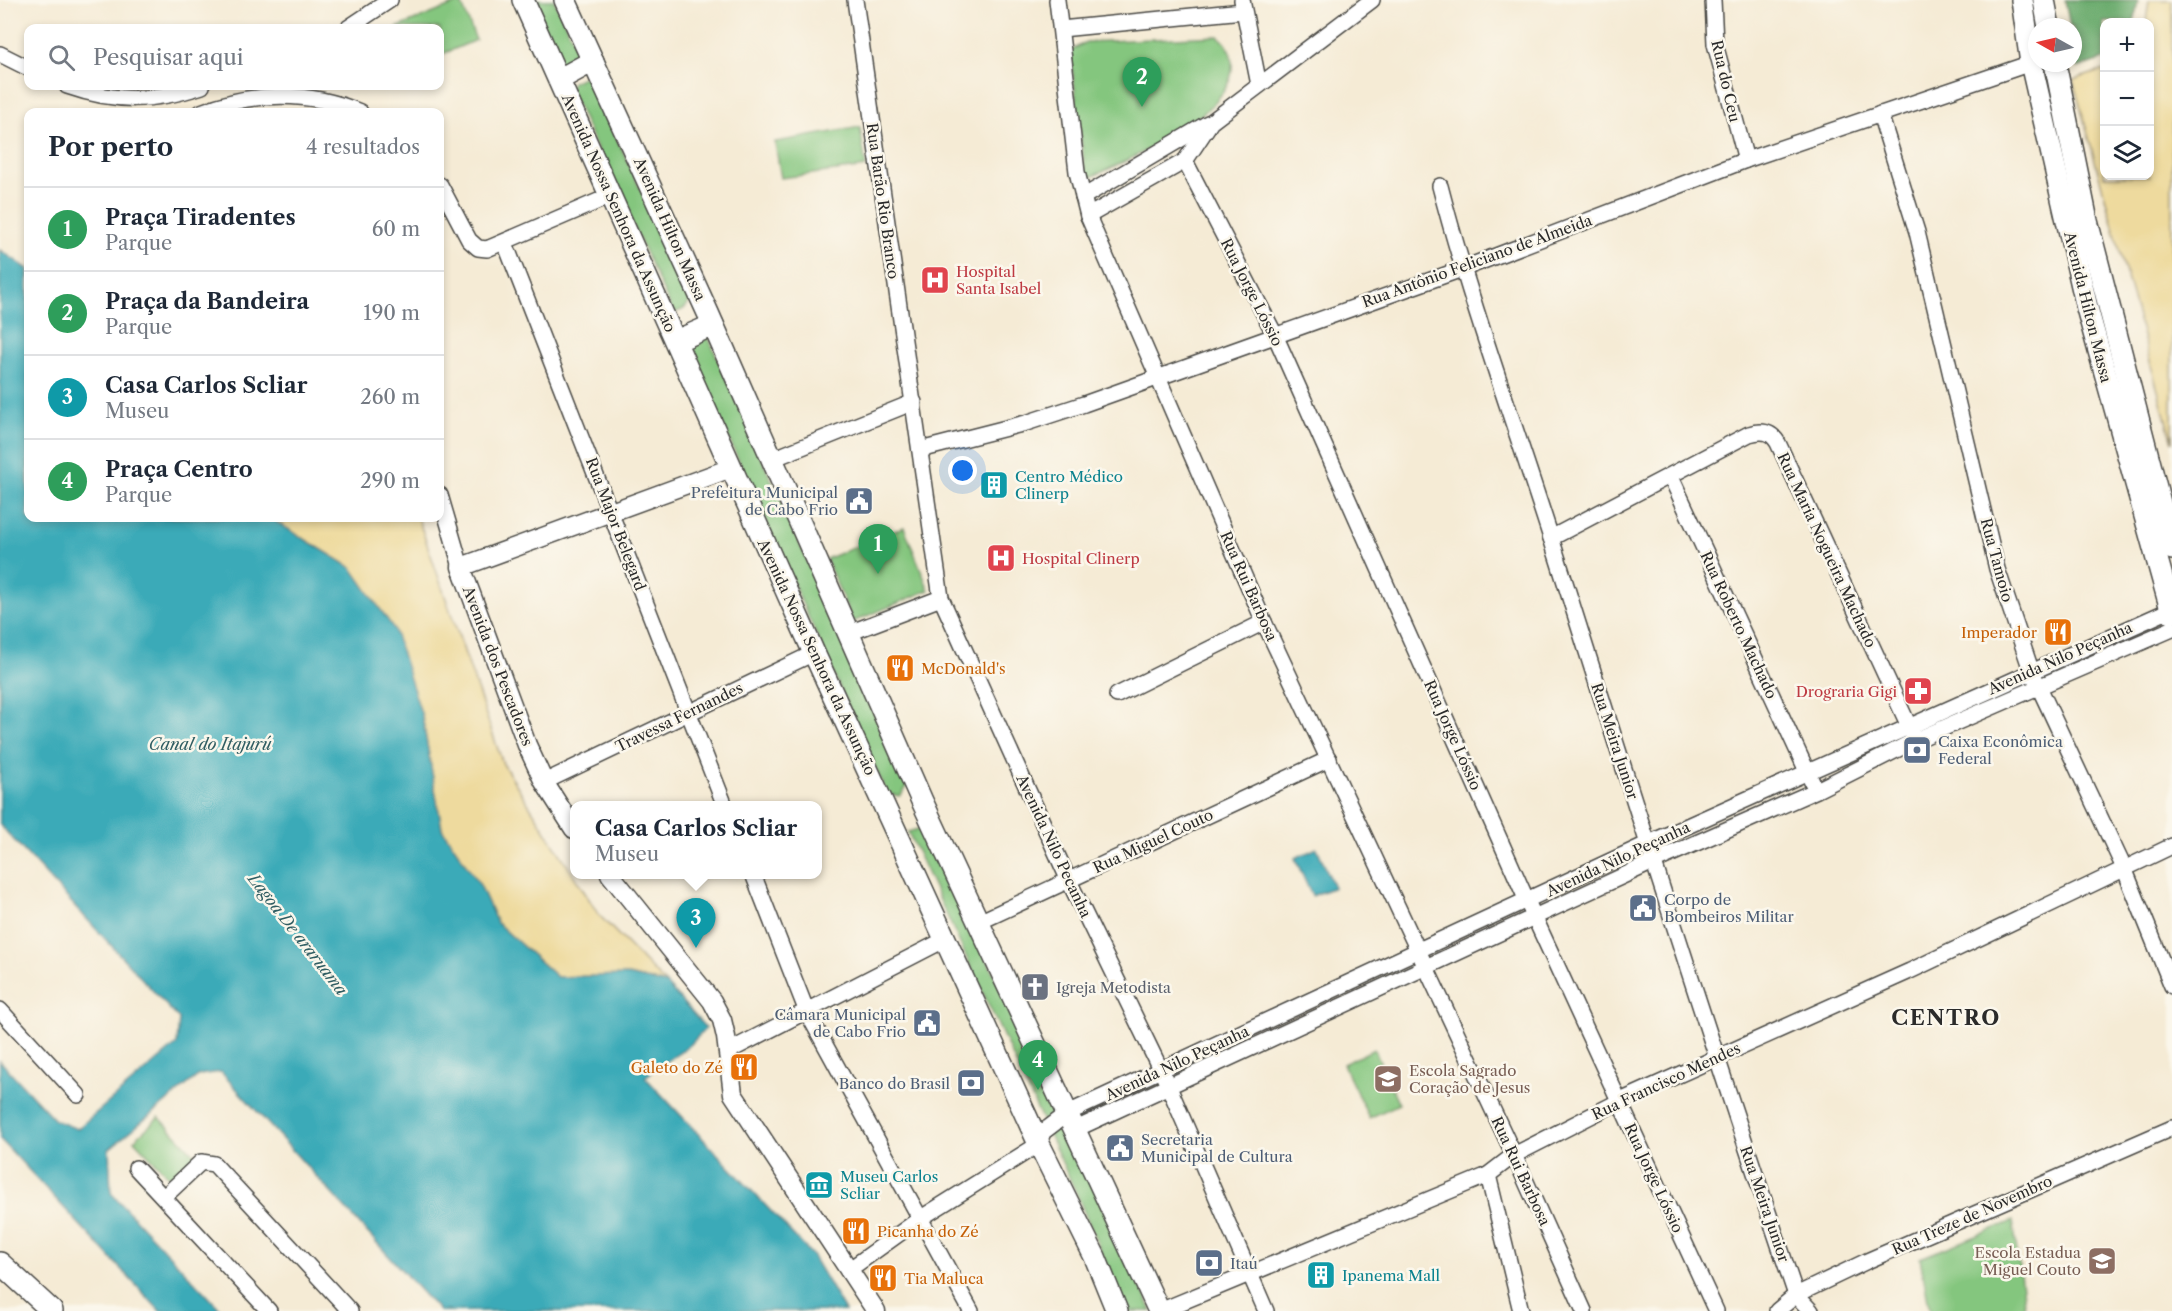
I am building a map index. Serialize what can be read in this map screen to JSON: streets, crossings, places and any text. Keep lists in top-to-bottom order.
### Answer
{
  "streets": {
    "main road": ["Avenida Nossa Senhora da Assunção", "Avenida Hilton Massa"],
    "street": [
      "Rua do Ceu",
      "Rua Barão Rio Branco",
      "Rua Antônio Feliciano de Almeida",
      "Rua Jorge Lóssio",
      "Rua Major Belegard",
      "Rua Maria Nogueira Machado",
      "Rua Tamoio",
      "Rua Rui Barbosa",
      "Rua Roberto Machado",
      "Avenida Nilo Peçanha",
      "Avenida dos Pescadores",
      "Travessa Fernandes",
      "Rua Meira Junior",
      "Rua Miguel Couto",
      "Avenida Nilo Pecanha",
      "Rua Francisco Mendes",
      "Rua Treze de Novembro"
    ]
  },
  "crossings": [
    ["Rua do Ceu", "Rua Antônio Feliciano de Almeida"],
    ["Rua Barão Rio Branco", "Avenida Nilo Pecanha"],
    ["Avenida Nossa Senhora da Assunção", "Travessa Fernandes"],
    ["Avenida Hilton Massa", "Avenida Nilo Peçanha"],
    ["Rua Antônio Feliciano de Almeida", "Rua Jorge Lóssio"],
    ["Rua Antônio Feliciano de Almeida", "Rua Tamoio"],
    ["Rua Antônio Feliciano de Almeida", "Rua Rui Barbosa"],
    ["Rua Antônio Feliciano de Almeida", "Rua Meira Junior"],
    ["Rua Antônio Feliciano de Almeida", "Avenida Nilo Pecanha"],
    ["Rua Jorge Lóssio", "Avenida Nilo Peçanha"],
    ["Rua Jorge Lóssio", "Rua Francisco Mendes"],
    ["Rua Major Belegard", "Travessa Fernandes"],
    ["Rua Maria Nogueira Machado", "Rua Roberto Machado"],
    ["Rua Maria Nogueira Machado", "Avenida Nilo Peçanha"],
    ["Rua Maria Nogueira Machado", "Rua Meira Junior"],
    ["Rua Tamoio", "Avenida Nilo Peçanha"],
    ["Rua Tamoio", "Rua Francisco Mendes"],
    ["Rua Rui Barbosa", "Avenida Nilo Peçanha"],
    ["Rua Rui Barbosa", "Rua Miguel Couto"],
    ["Rua Rui Barbosa", "Rua Francisco Mendes"],
    ["Rua Roberto Machado", "Avenida Nilo Peçanha"],
    ["Avenida Nilo Peçanha", "Rua Meira Junior"],
    ["Avenida Nilo Peçanha", "Avenida Nilo Pecanha"],
    ["Avenida dos Pescadores", "Travessa Fernandes"],
    ["Rua Meira Junior", "Rua Francisco Mendes"],
    ["Rua Meira Junior", "Rua Treze de Novembro"],
    ["Rua Miguel Couto", "Avenida Nilo Pecanha"],
    ["Avenida Nilo Pecanha", "Rua Francisco Mendes"]
  ],
  "districts": ["CENTRO"],
  "water": ["Canal do Itajurú", "Lagoa De araruama"],
  "places": {
    "hospital": ["Hospital Santa Isabel", "Hospital Clinerp"],
    "building": ["Centro Médico Clinerp", "Ipanema Mall"],
    "public building": [
      "Prefeitura Municipal de Cabo Frio",
      "Corpo de Bombeiros Militar",
      "Câmara Municipal de Cabo Frio",
      "Secretaria Municipal de Cultura"
    ],
    "restaurant": [
      "Imperador",
      "McDonald's",
      "Galeto do Zé",
      "Picanha do Zé",
      "Tia Maluca"
    ],
    "pharmacy": ["Drograria Gigi"],
    "bank": ["Caixa Econômica Federal", "Banco do Brasil", "Itaú"],
    "church": ["Igreja Metodista"],
    "school or university": ["Escola Sagrado Coração de Jesus", "Escola Estadua Miguel Couto"],
    "museum": ["Museu Carlos Scliar"]
  },
  "north": "left",
  "page": {
    "map_buttons": ["+", "−"],
    "search": "Pesquisar aqui",
    "pins": [
      "2",
      "1",
      "3",
      "4"
    ],
    "heading": ["Por perto", "4 resultados"],
    "list": [
      {
        "mark": "1",
        "name": "Praça Tiradentes",
        "note": "Parque",
        "value": "60 m"
      },
      {
        "mark": "2",
        "name": "Praça da Bandeira",
        "note": "Parque",
        "value": "190 m"
      },
      {
        "mark": "3",
        "name": "Casa Carlos Scliar",
        "note": "Museu",
        "value": "260 m"
      },
      {
        "mark": "4",
        "name": "Praça Centro",
        "note": "Parque",
        "value": "290 m"
      }
    ],
    "popup": ["Casa Carlos Scliar", "Museu"]
  }
}
